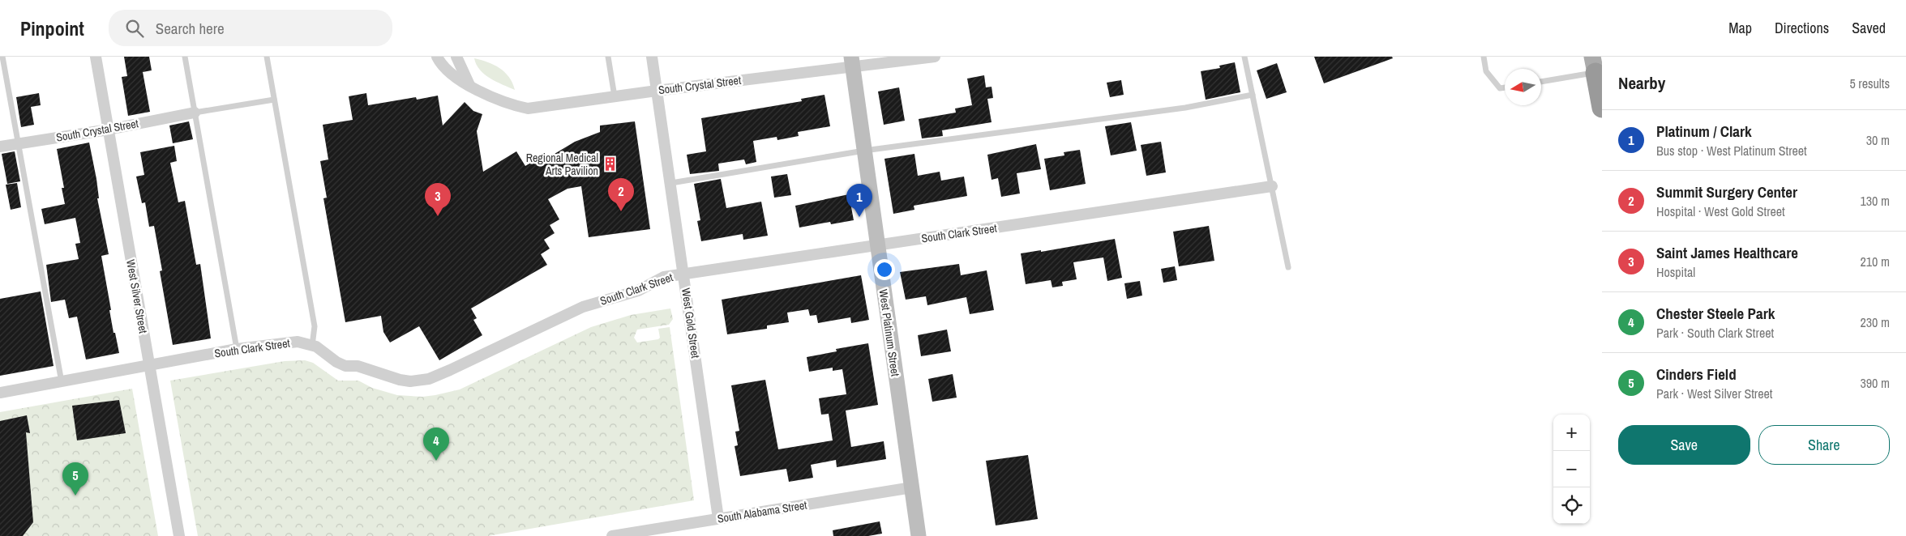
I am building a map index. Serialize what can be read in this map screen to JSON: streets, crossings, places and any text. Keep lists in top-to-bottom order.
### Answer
{
  "streets": {
    "street": [
      "South Crystal Street",
      "South Clark Street",
      "West Silver Street",
      "West Gold Street",
      "West Platinum Street",
      "South Alabama Street"
    ]
  },
  "crossings": [
    ["South Crystal Street", "West Silver Street"],
    ["South Crystal Street", "West Gold Street"],
    ["South Crystal Street", "West Platinum Street"],
    ["South Clark Street", "West Silver Street"],
    ["South Clark Street", "West Gold Street"],
    ["South Clark Street", "West Platinum Street"],
    ["West Gold Street", "South Alabama Street"],
    ["West Platinum Street", "South Alabama Street"]
  ],
  "places": {
    "building": ["Regional Medical Arts Pavilion"]
  },
  "north": "left",
  "page": {
    "header": "Pinpoint",
    "search": "Search here",
    "nav": ["Map", "Directions", "Saved"],
    "heading": ["Nearby", "5 results"],
    "list": [
      {
        "mark": "1",
        "name": "Platinum / Clark",
        "note": "Bus stop · West Platinum Street",
        "value": "30 m"
      },
      {
        "mark": "2",
        "name": "Summit Surgery Center",
        "note": "Hospital · West Gold Street",
        "value": "130 m"
      },
      {
        "mark": "3",
        "name": "Saint James Healthcare",
        "note": "Hospital",
        "value": "210 m"
      },
      {
        "mark": "4",
        "name": "Chester Steele Park",
        "note": "Park · South Clark Street",
        "value": "230 m"
      },
      {
        "mark": "5",
        "name": "Cinders Field",
        "note": "Park · West Silver Street",
        "value": "390 m"
      }
    ],
    "pins": [
      "2",
      "3",
      "1",
      "4",
      "5"
    ],
    "buttons": ["Save", "Share"],
    "map_buttons": ["+", "−"]
  }
}
